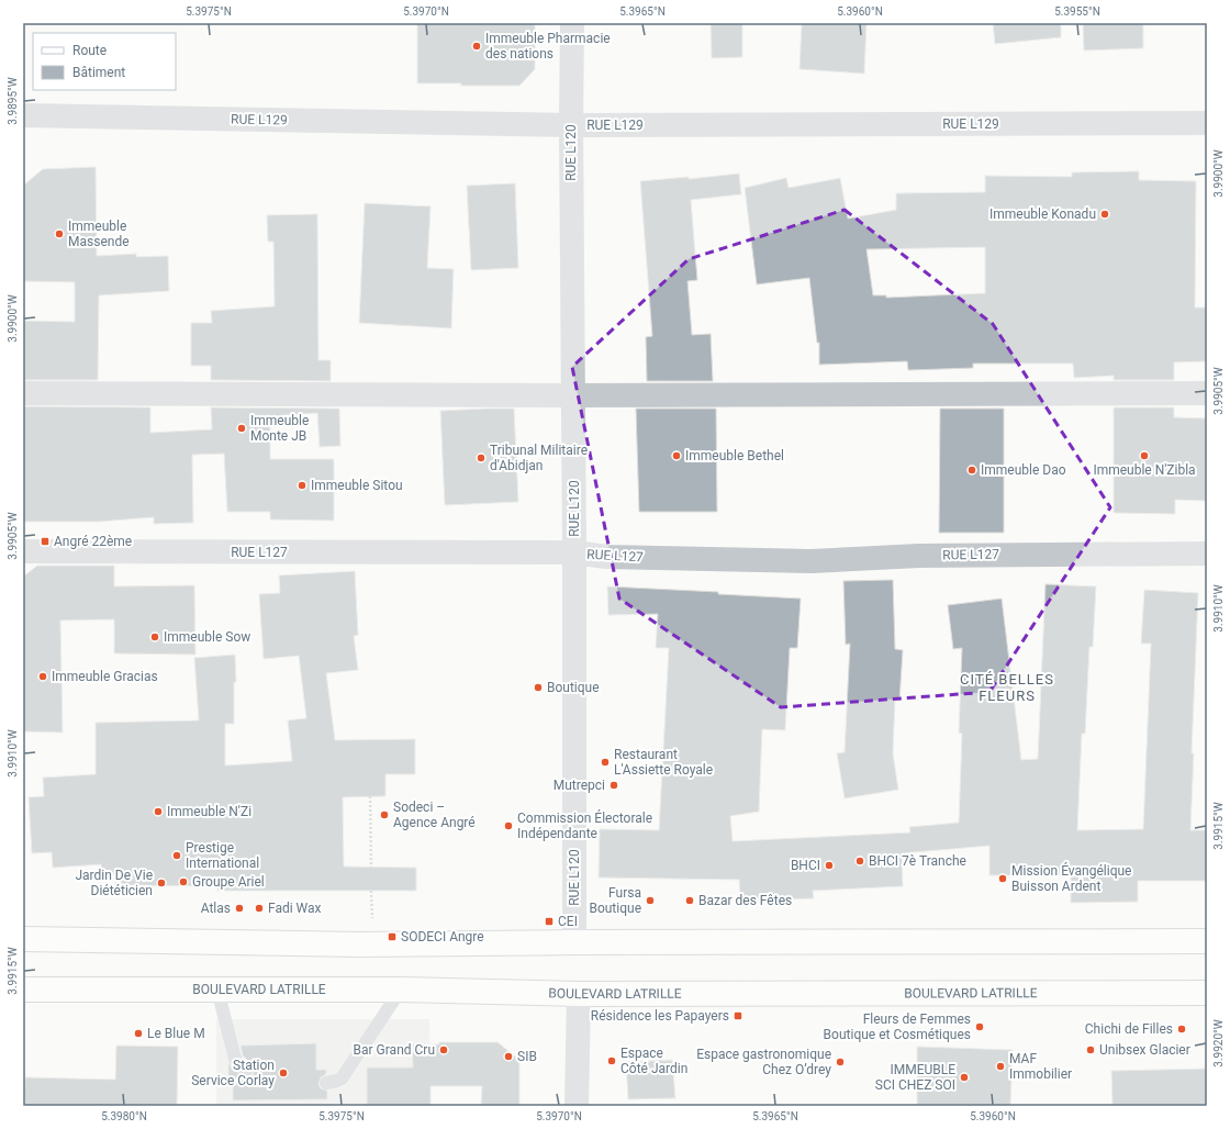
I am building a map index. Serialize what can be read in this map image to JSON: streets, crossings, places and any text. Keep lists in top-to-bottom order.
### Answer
{
  "streets": {
    "main road": ["BOULEVARD LATRILLE"],
    "street": ["RUE L129", "RUE L120", "RUE L127"]
  },
  "crossings": [
    ["RUE L129", "RUE L120"],
    ["RUE L120", "RUE L127"]
  ],
  "districts": ["CITÉ BELLES FLEURS"],
  "places": {
    "other": [
      "Immeuble Pharmacie des nations",
      "Immeuble Konadu",
      "Immeuble Massende",
      "Immeuble Monte JB",
      "Immeuble Bethel",
      "Immeuble N'Zibla",
      "Tribunal Militaire d'Abidjan",
      "Immeuble Dao",
      "Immeuble Sitou",
      "Immeuble Sow",
      "Immeuble Gracias",
      "Boutique",
      "Restaurant L'Assiette Royale",
      "Mutrepci",
      "Immeuble N'Zi",
      "Sodeci – Agence Angré",
      "Commission Électorale Indépendante",
      "Prestige International",
      "BHCI 7è Tranche",
      "BHCI",
      "Mission Évangélique Buisson Ardent",
      "Groupe Ariel",
      "Jardin De Vie Diététicien",
      "Fursa Boutique",
      "Bazar des Fêtes",
      "Atlas",
      "Fadi Wax",
      "Fleurs de Femmes Boutique et Cosmétiques",
      "Chichi de Filles",
      "Le Blue M",
      "Bar Grand Cru",
      "Unibsex Glacier",
      "SIB",
      "Espace Côté Jardin",
      "Espace gastronomique Chez O’drey",
      "MAF Immobilier",
      "Station Service Corlay",
      "IMMEUBLE SCI CHEZ SOI"
    ],
    "transit": [
      "Angré 22ème",
      "CEI",
      "SODECI Angre",
      "Résidence les Papayers"
    ]
  },
  "legend": ["Route", "Bâtiment"],
  "coordinates": [
    "5.3975°N",
    "5.3970°N",
    "5.3965°N",
    "5.3960°N",
    "5.3955°N",
    "3.9895°W",
    "3.9900°W",
    "3.9905°W",
    "3.9910°W",
    "3.9915°W",
    "3.9920°W",
    "5.3980°N"
  ]
}
